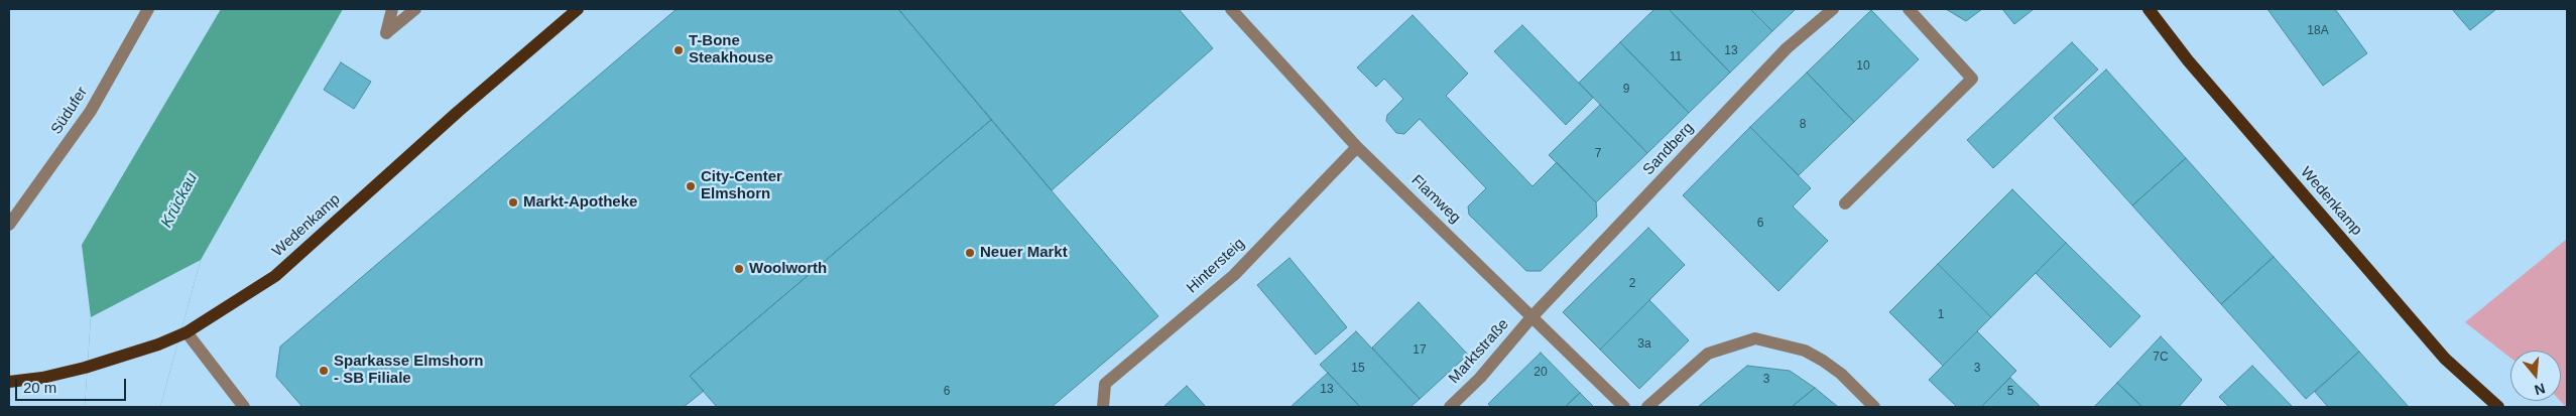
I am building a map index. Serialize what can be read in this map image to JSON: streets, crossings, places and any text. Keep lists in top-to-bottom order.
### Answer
{
  "streets": {
    "main road": ["Wedenkamp"],
    "street": [
      "Südufer",
      "Sandberg",
      "Flamweg",
      "Hintersteig",
      "Marktstraße"
    ]
  },
  "crossings": [
    ["Sandberg", "Flamweg"],
    ["Sandberg", "Marktstraße"],
    ["Flamweg", "Hintersteig"],
    ["Flamweg", "Marktstraße"]
  ],
  "water": ["Krückau"],
  "places": [
    "T-Bone Steakhouse",
    "City-Center Elmshorn",
    "Markt-Apotheke",
    "Neuer Markt",
    "Woolworth",
    "Sparkasse Elmshorn - SB Filiale"
  ],
  "house_numbers": [
    "18A",
    "13",
    "11",
    "10",
    "9",
    "8",
    "7",
    "6",
    "2",
    "1",
    "3a",
    "17",
    "7C",
    "15",
    "3",
    "20",
    "3",
    "13",
    "6",
    "5"
  ],
  "scale_bar": "20 m",
  "north": "bottom"
}
